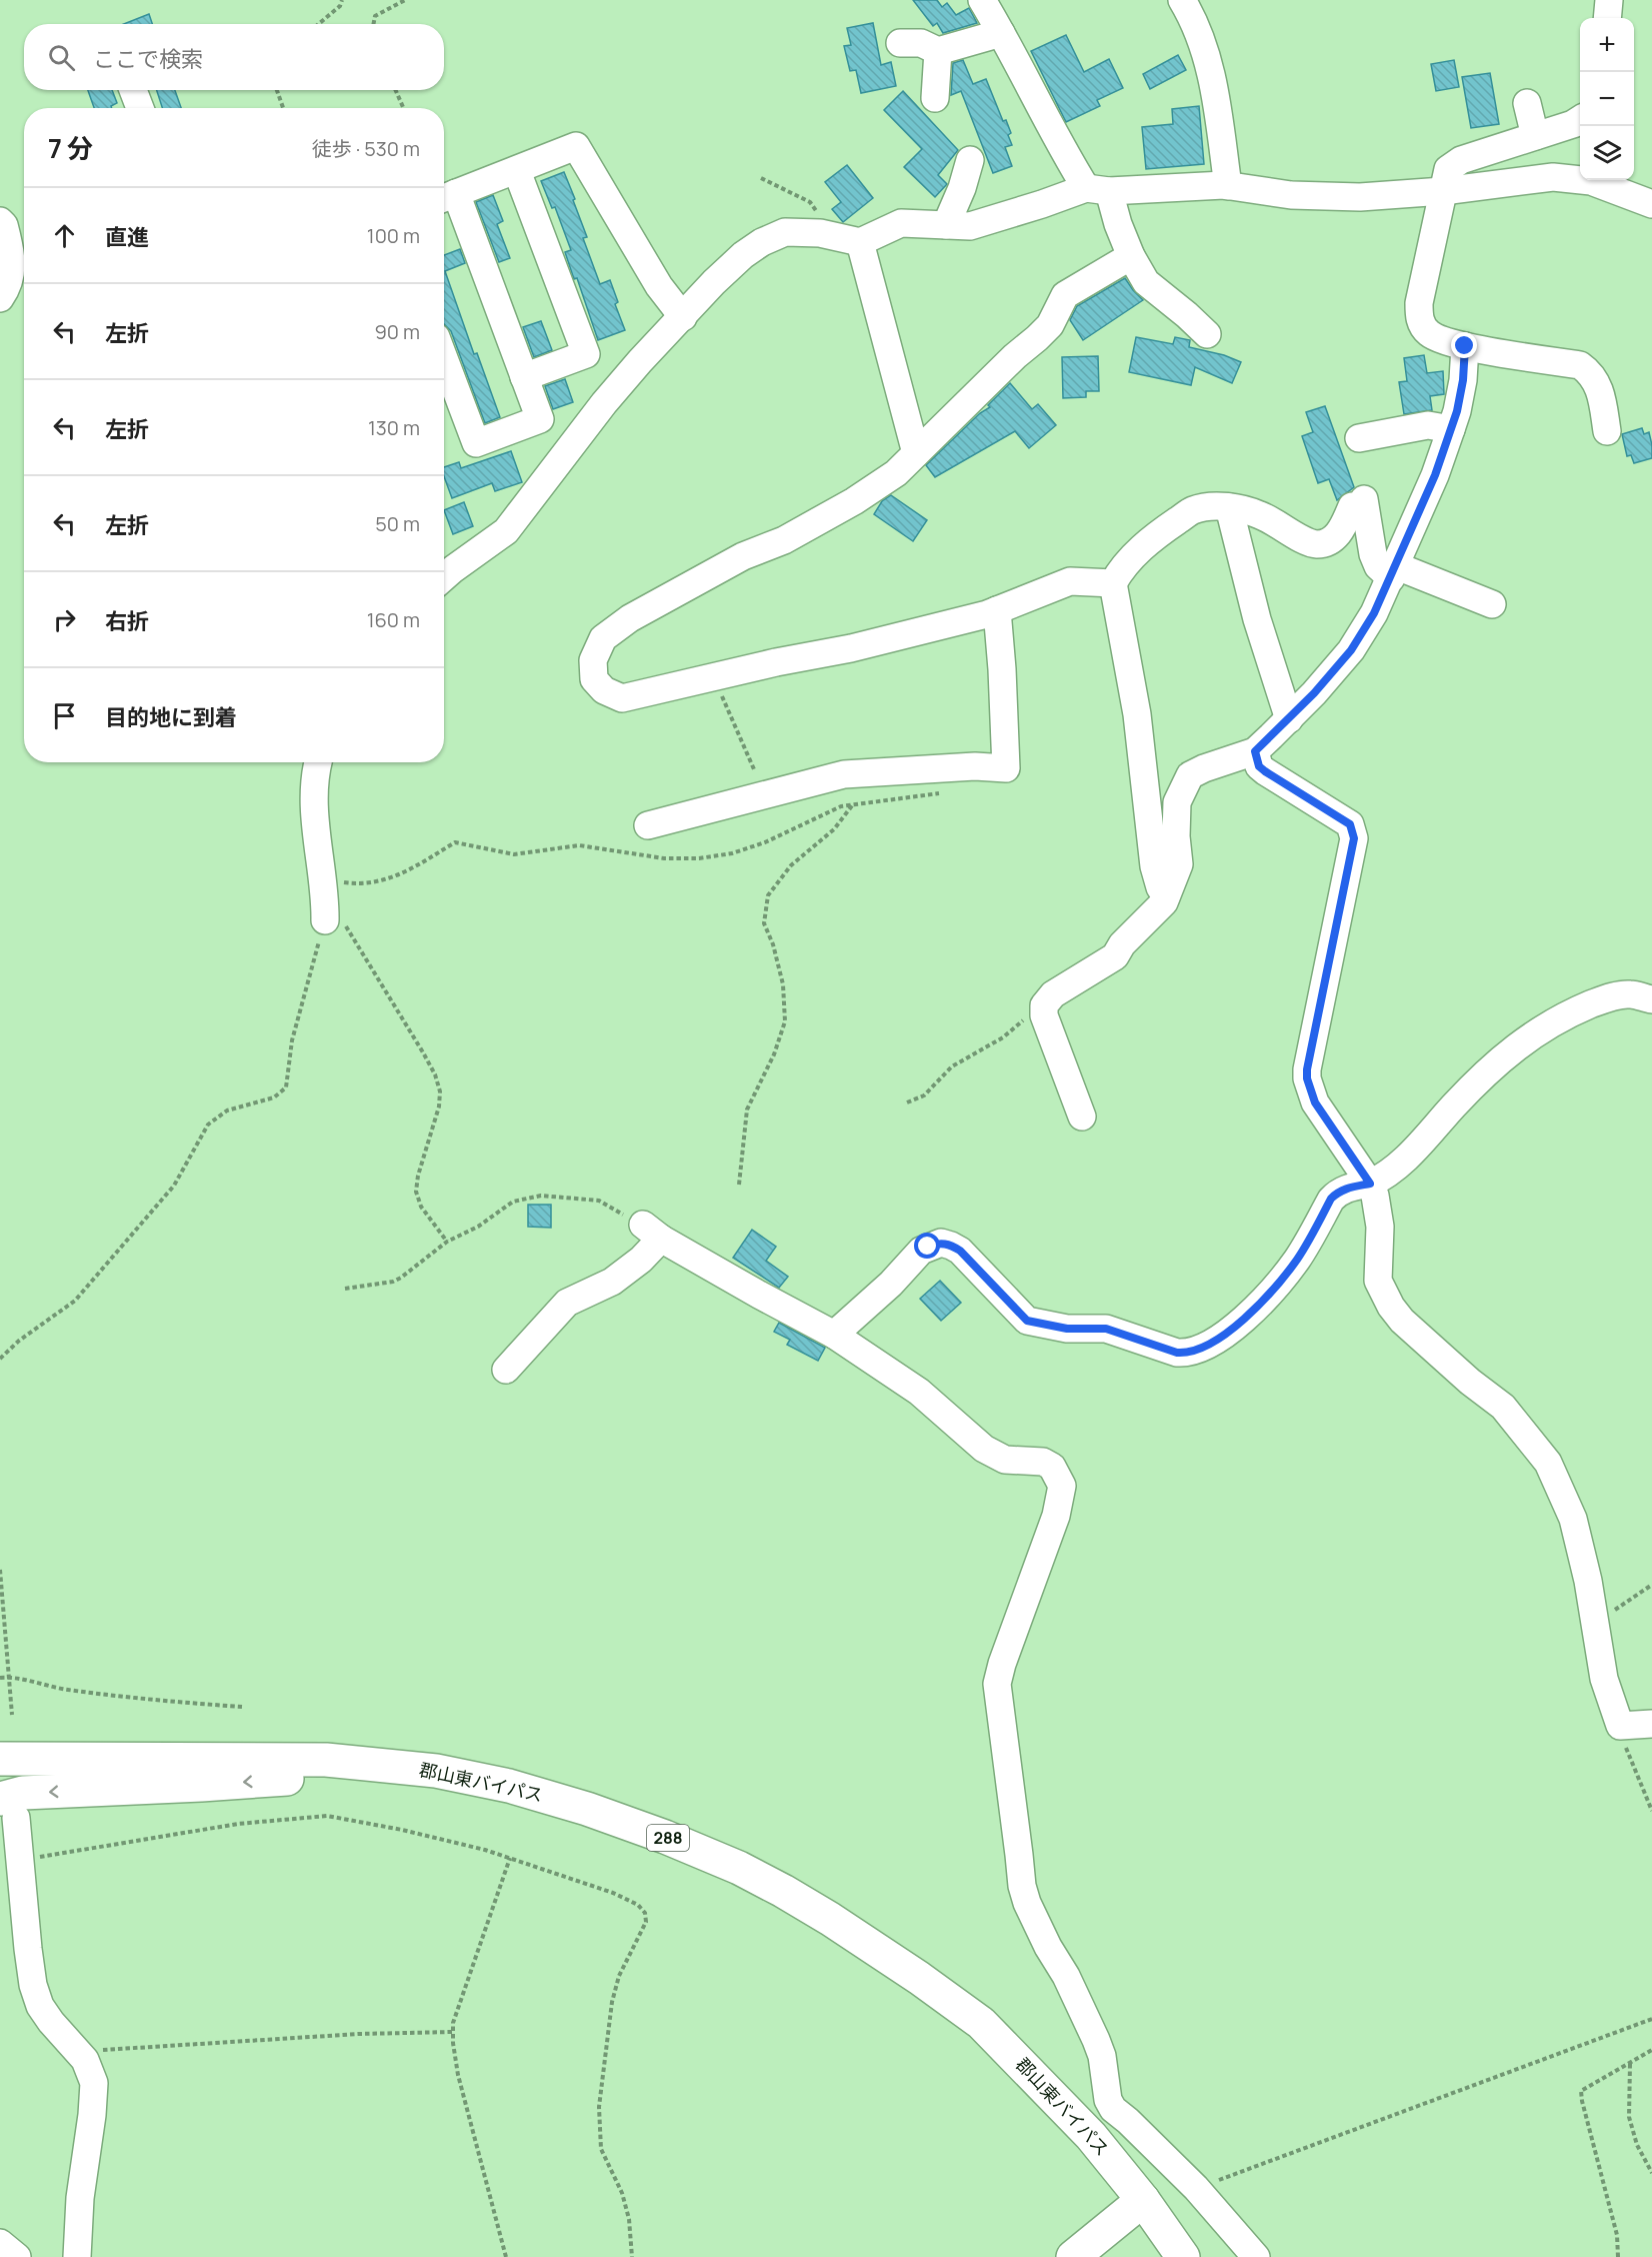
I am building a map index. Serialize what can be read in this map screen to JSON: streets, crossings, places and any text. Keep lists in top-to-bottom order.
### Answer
{
  "streets": {
    "highway": ["郡山東バイパス", "288"]
  },
  "page": {
    "map_buttons": ["+", "−"],
    "search": "ここで検索",
    "heading": ["7 分", "徒歩 · 530 m"],
    "list": [
      ["直進", "100 m"],
      ["左折", "90 m"],
      ["左折", "130 m"],
      ["左折", "50 m"],
      ["右折", "160 m"],
      "目的地に到着"
    ]
  }
}
